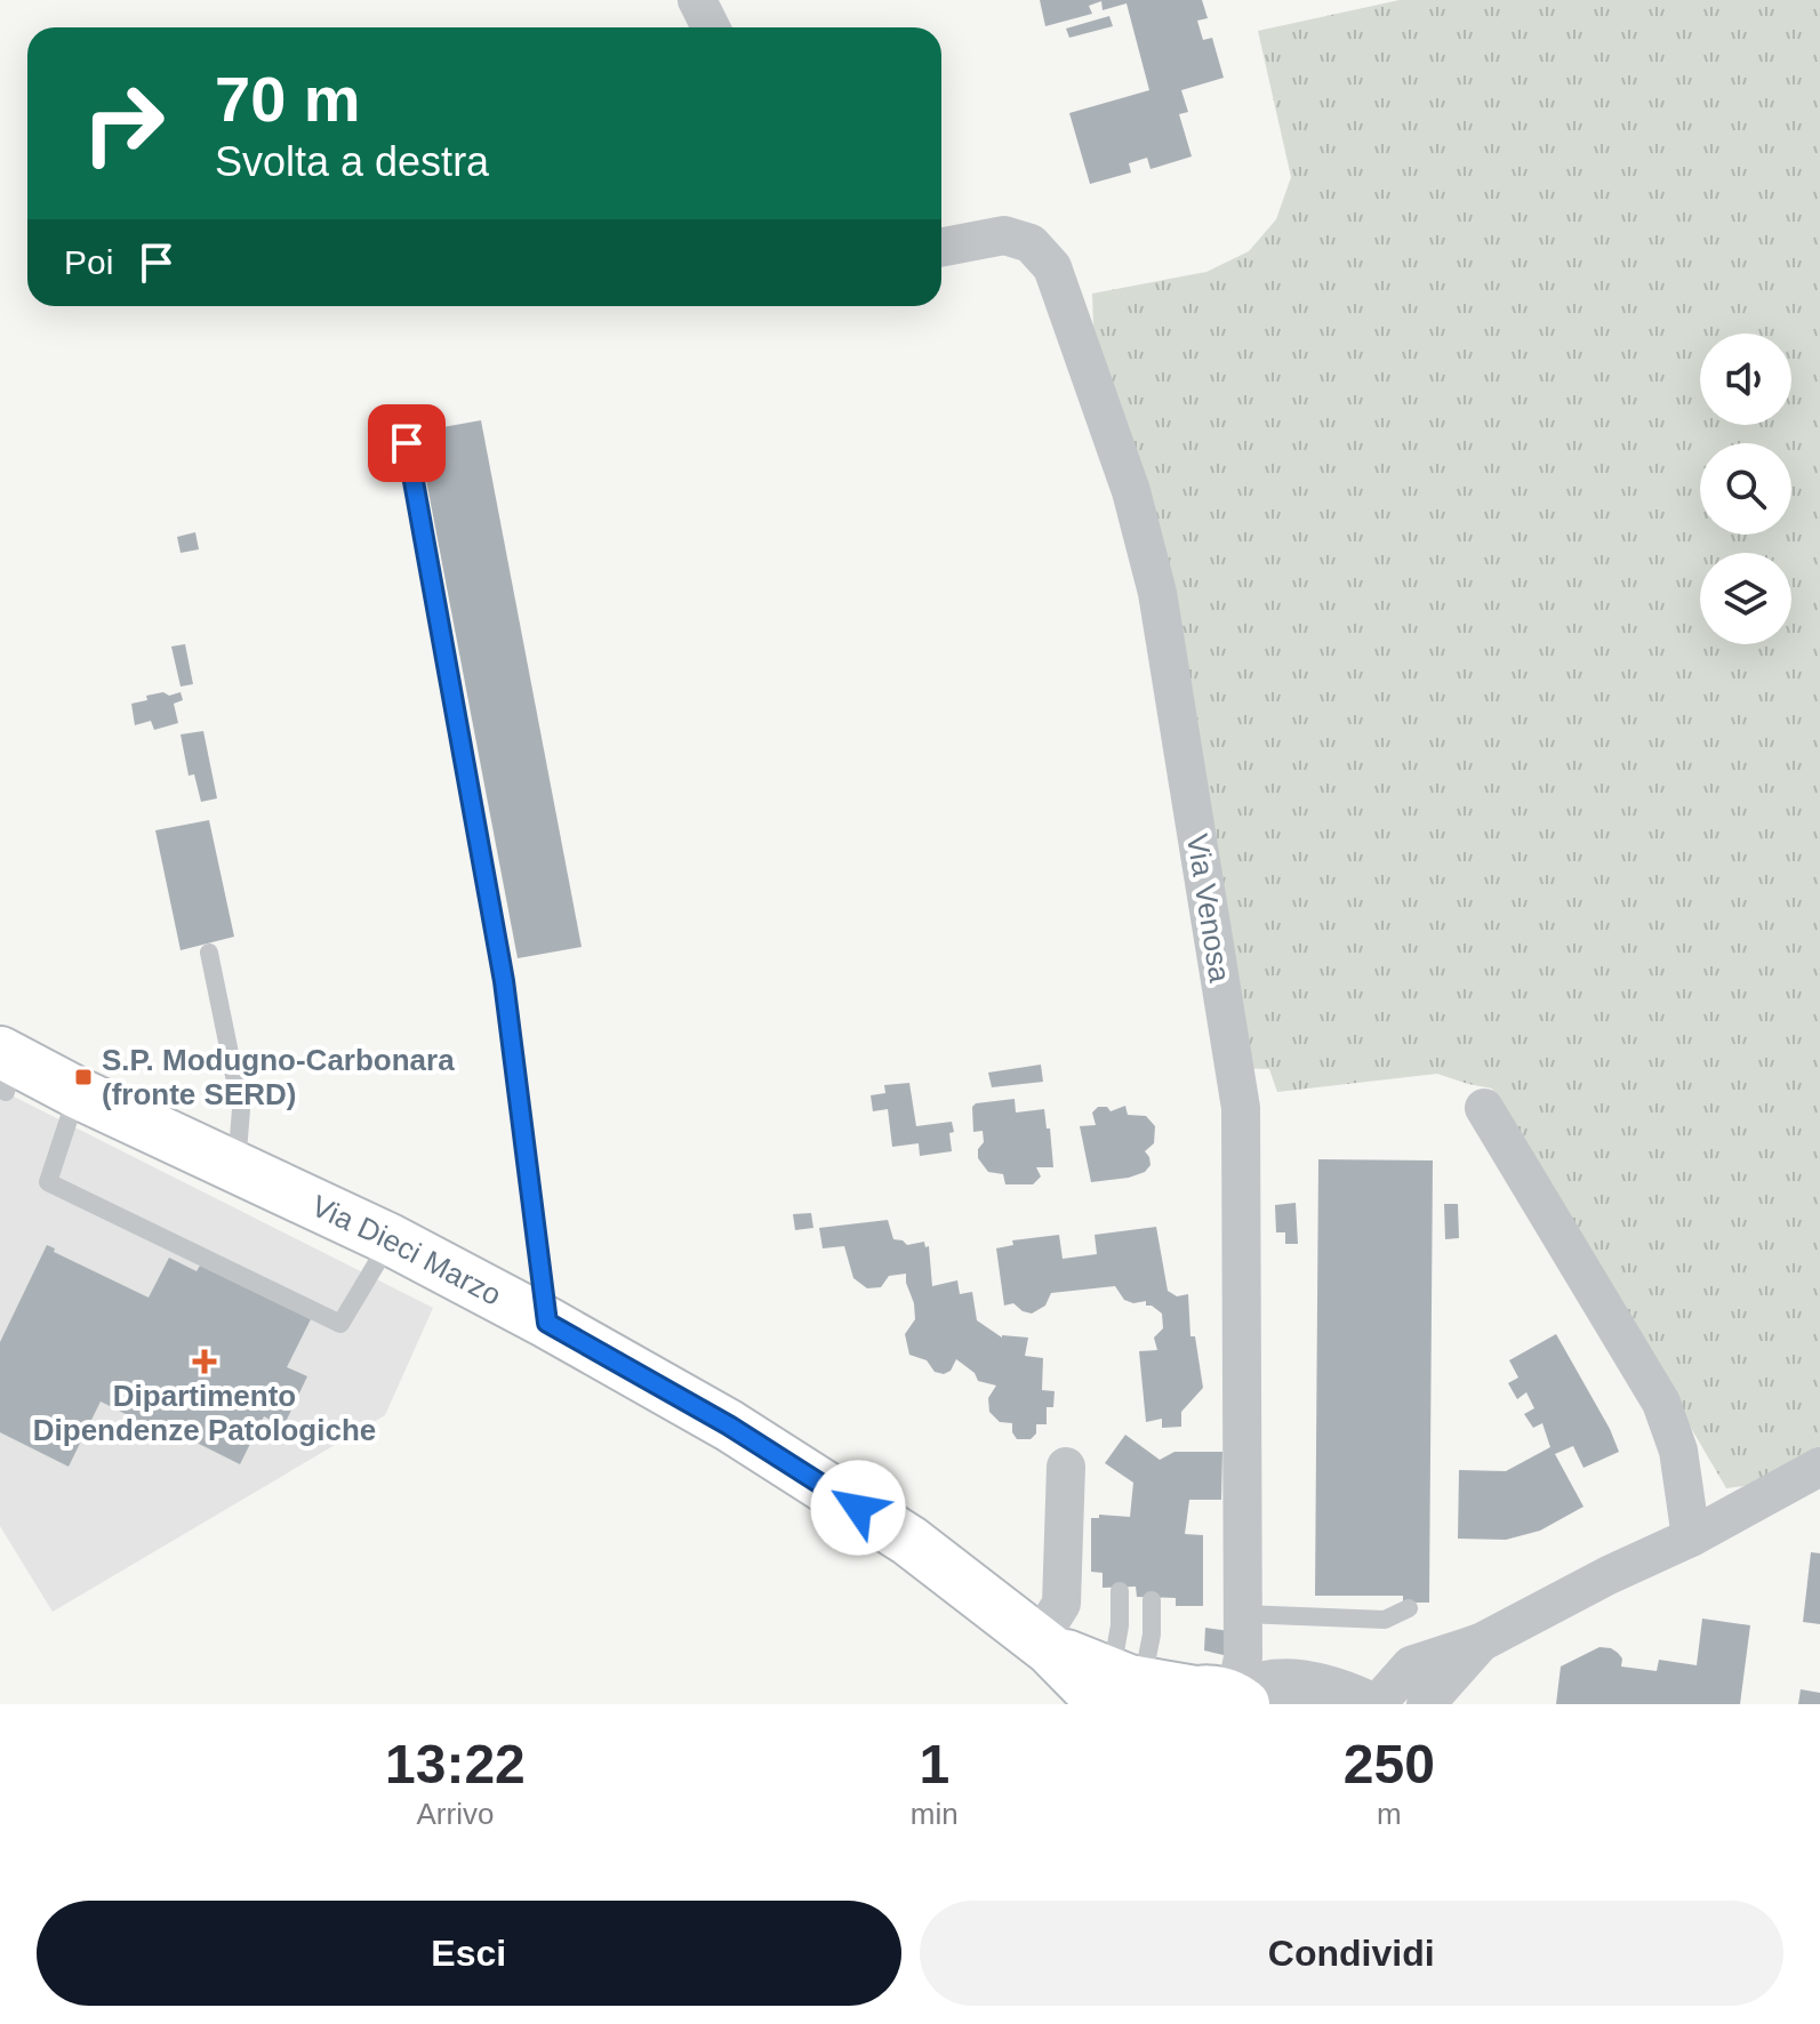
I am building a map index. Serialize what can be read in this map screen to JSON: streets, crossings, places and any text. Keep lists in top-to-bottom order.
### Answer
{
  "streets": {
    "main road": ["Via Dieci Marzo"],
    "street": ["Via Venosa"]
  },
  "crossings": [
    ["Via Venosa", "Via Dieci Marzo"]
  ],
  "places": {
    "transit": ["S.P. Modugno-Carbonara (fronte SERD)"],
    "health": ["Dipartimento Dipendenze Patologiche"]
  },
  "page": {
    "turn": ["70 m", "Svolta a destra"],
    "then": "Poi",
    "eta": [
      "13:22",
      "Arrivo",
      "1",
      "min",
      "250",
      "m"
    ],
    "buttons": ["Esci", "Condividi"]
  }
}
